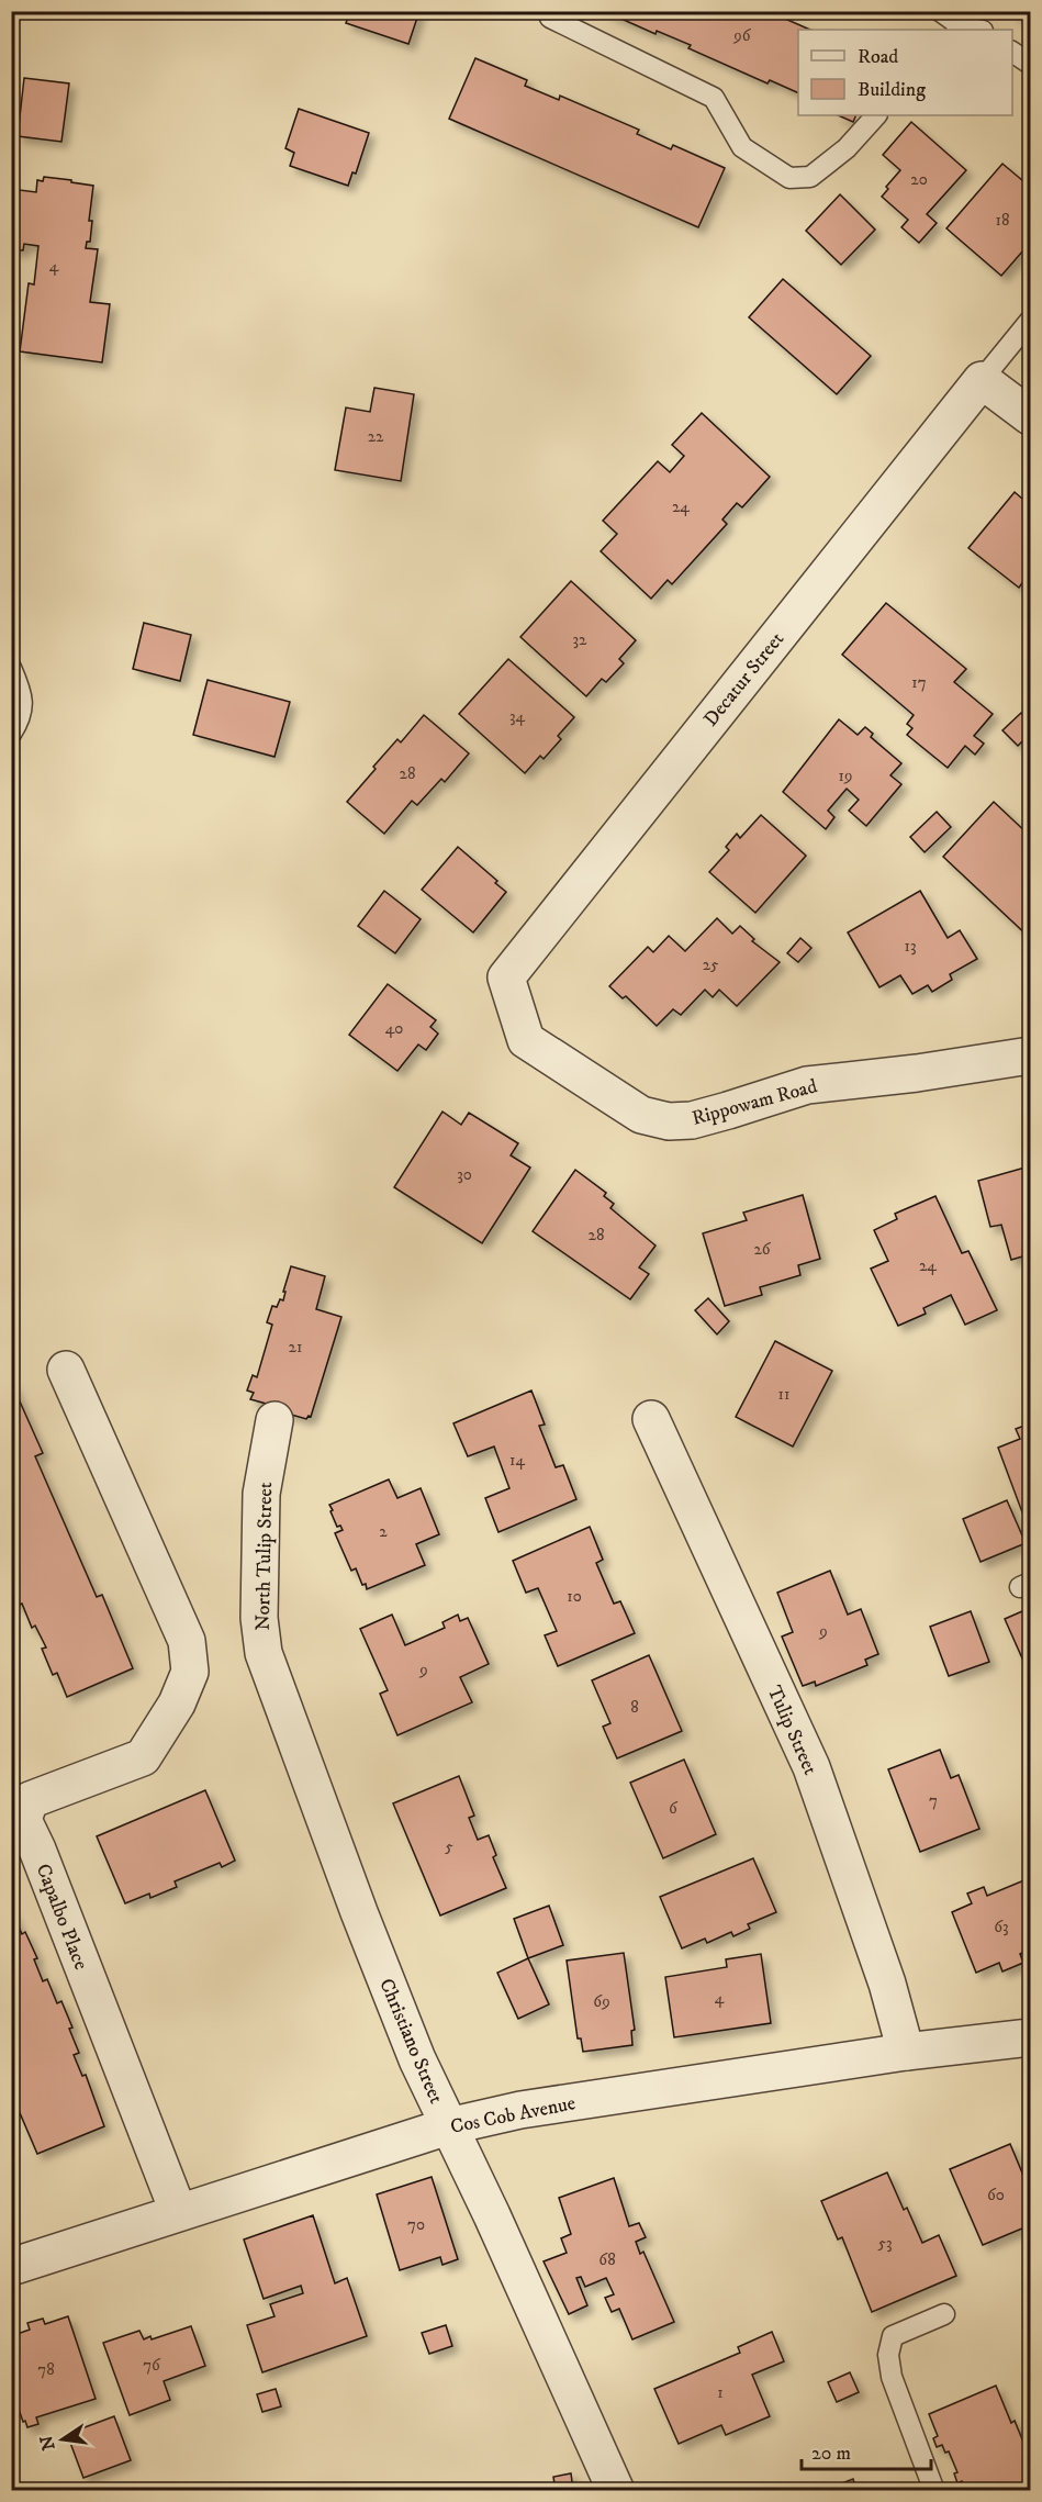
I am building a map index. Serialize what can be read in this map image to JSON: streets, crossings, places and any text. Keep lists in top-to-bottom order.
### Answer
{
  "streets": {
    "street": [
      "Decatur Street",
      "Rippowam Road",
      "North Tulip Street",
      "Tulip Street",
      "Capalbo Place",
      "Christiano Street",
      "Cos Cob Avenue"
    ]
  },
  "crossings": [
    ["Decatur Street", "Rippowam Road"],
    ["North Tulip Street", "Christiano Street"],
    ["Tulip Street", "Cos Cob Avenue"],
    ["Capalbo Place", "Cos Cob Avenue"],
    ["Christiano Street", "Cos Cob Avenue"]
  ],
  "house_numbers": [
    "96",
    "20",
    "18",
    "4",
    "22",
    "24",
    "32",
    "17",
    "34",
    "28",
    "19",
    "13",
    "25",
    "40",
    "30",
    "28",
    "26",
    "24",
    "21",
    "11",
    "14",
    "2",
    "10",
    "9",
    "9",
    "8",
    "7",
    "6",
    "5",
    "63",
    "4",
    "69",
    "60",
    "70",
    "53",
    "68",
    "76",
    "78",
    "1"
  ],
  "legend": ["Road", "Building"],
  "scale_bar": "20 m",
  "north": "left"
}
